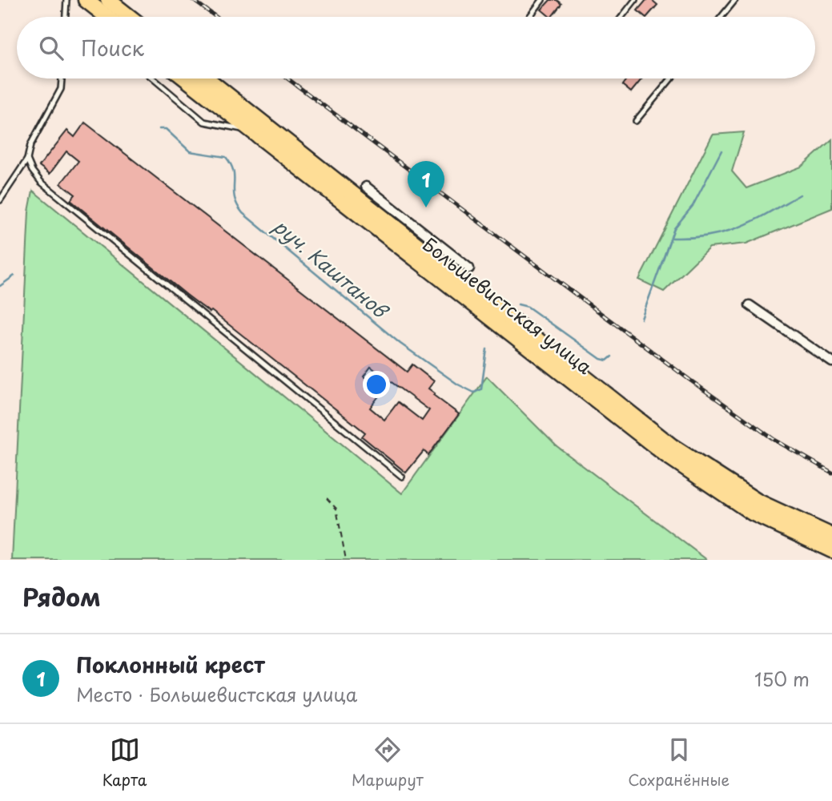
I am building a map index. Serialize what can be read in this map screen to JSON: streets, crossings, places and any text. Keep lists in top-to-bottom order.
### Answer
{
  "streets": {
    "highway": ["Большевистская улица"]
  },
  "water": ["руч. Каштанов"],
  "page": {
    "search": "Поиск",
    "pins": "1",
    "heading": "Рядом",
    "list": [
      {
        "mark": "1",
        "name": "Поклонный крест",
        "note": "Место · Большевистская улица",
        "value": "150 m"
      }
    ],
    "nav": ["Карта", "Маршрут", "Сохранённые"]
  }
}
